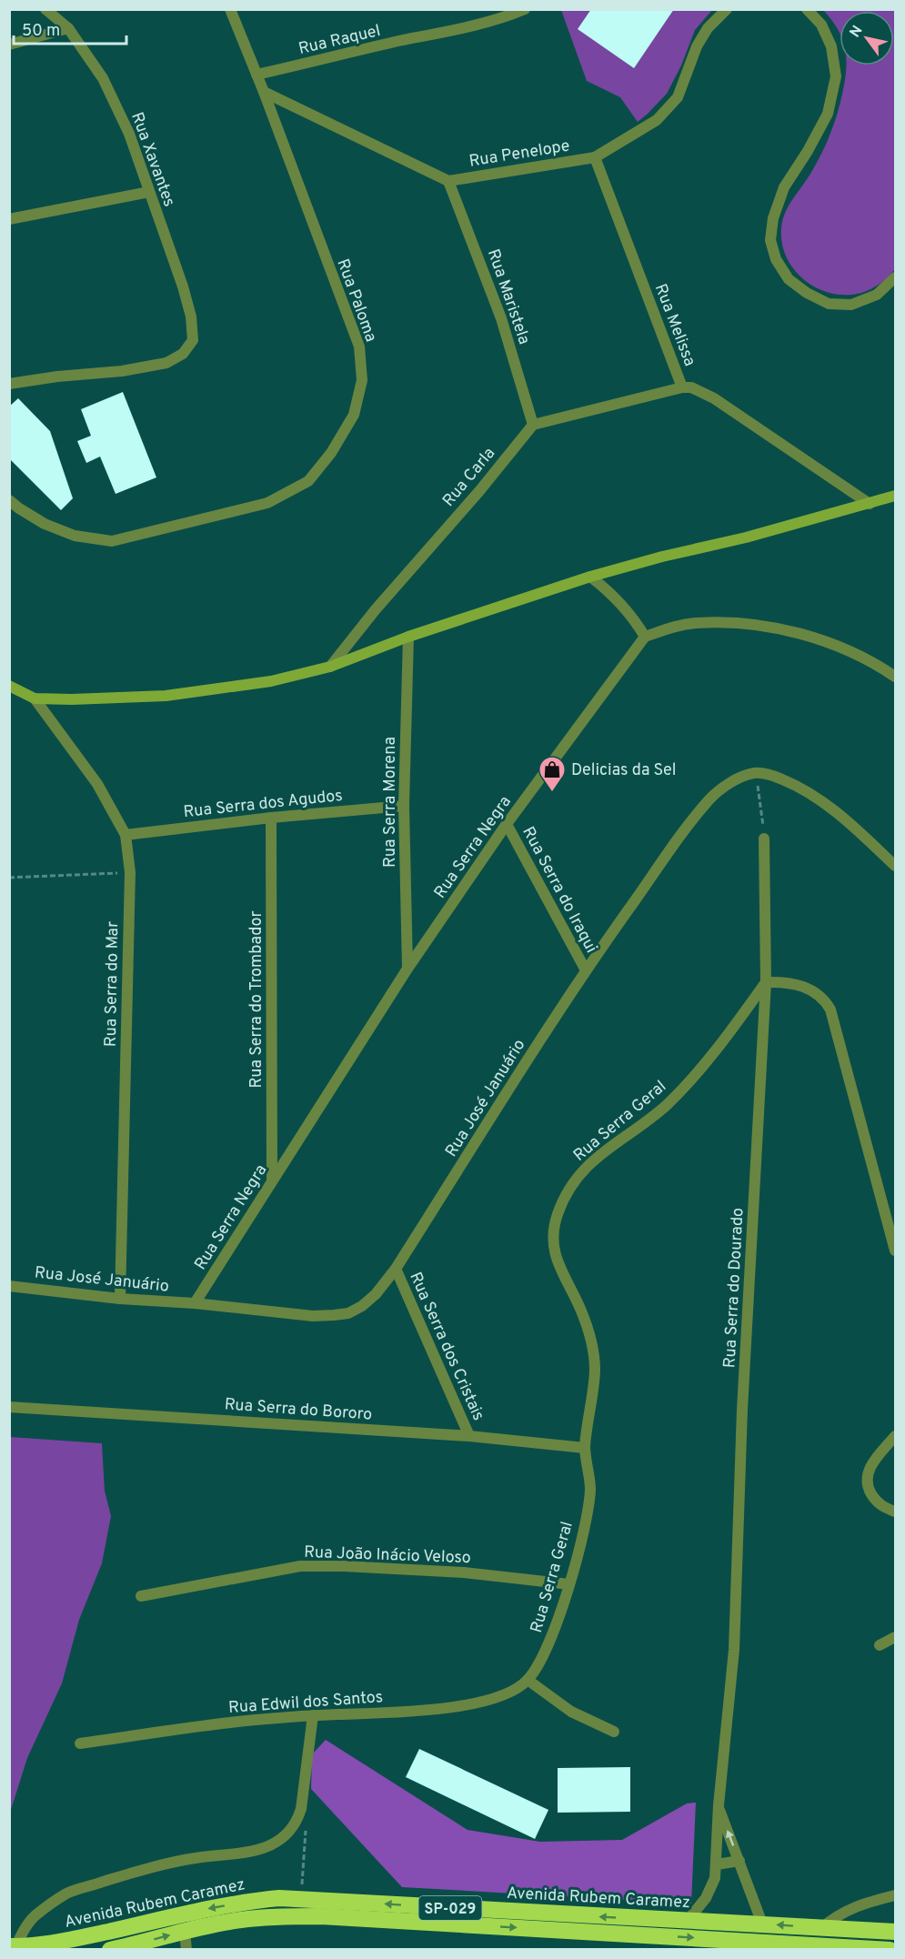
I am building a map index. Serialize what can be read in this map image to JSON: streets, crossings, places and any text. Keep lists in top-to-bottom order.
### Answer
{
  "streets": {
    "highway": ["Avenida Rubem Caramez", "SP-029"],
    "street": [
      "Rua Raquel",
      "Rua Penelope",
      "Rua Xavantes",
      "Rua Maristela",
      "Rua Paloma",
      "Rua Melissa",
      "Rua Carla",
      "Rua Serra Morena",
      "Rua Serra dos Agudos",
      "Rua Serra Negra",
      "Rua Serra do Iraqui",
      "Rua Serra do Mar",
      "Rua Serra do Trombador",
      "Rua José Januário",
      "Rua Serra Geral",
      "Rua Serra do Dourado",
      "Rua Serra dos Cristais",
      "Rua Serra do Bororo",
      "Rua João Inácio Veloso",
      "Rua Edwil dos Santos"
    ]
  },
  "crossings": [
    ["Rua Raquel", "Rua Paloma"],
    ["Rua Penelope", "Rua Maristela"],
    ["Rua Penelope", "Rua Paloma"],
    ["Rua Penelope", "Rua Melissa"],
    ["Rua Maristela", "Rua Carla"],
    ["Rua Serra Morena", "Rua Serra dos Agudos"],
    ["Rua Serra Morena", "Rua Serra Negra"],
    ["Rua Serra dos Agudos", "Rua Serra do Mar"],
    ["Rua Serra dos Agudos", "Rua Serra do Trombador"],
    ["Rua Serra Negra", "Rua Serra do Iraqui"],
    ["Rua Serra Negra", "Rua Serra do Trombador"],
    ["Rua Serra Negra", "Rua José Januário"],
    ["Rua Serra do Iraqui", "Rua José Januário"],
    ["Rua Serra do Mar", "Rua José Januário"],
    ["Rua José Januário", "Rua Serra dos Cristais"],
    ["Rua Serra Geral", "Rua Serra do Dourado"],
    ["Rua Serra Geral", "Rua Serra do Bororo"],
    ["Rua Serra Geral", "Rua João Inácio Veloso"],
    ["Rua Serra Geral", "Rua Edwil dos Santos"],
    ["Rua Serra do Dourado", "Avenida Rubem Caramez"],
    ["Rua Serra dos Cristais", "Rua Serra do Bororo"]
  ],
  "places": {
    "shop": ["Delicias da Sel"]
  },
  "scale_bar": "50 m",
  "north": "top left"
}
